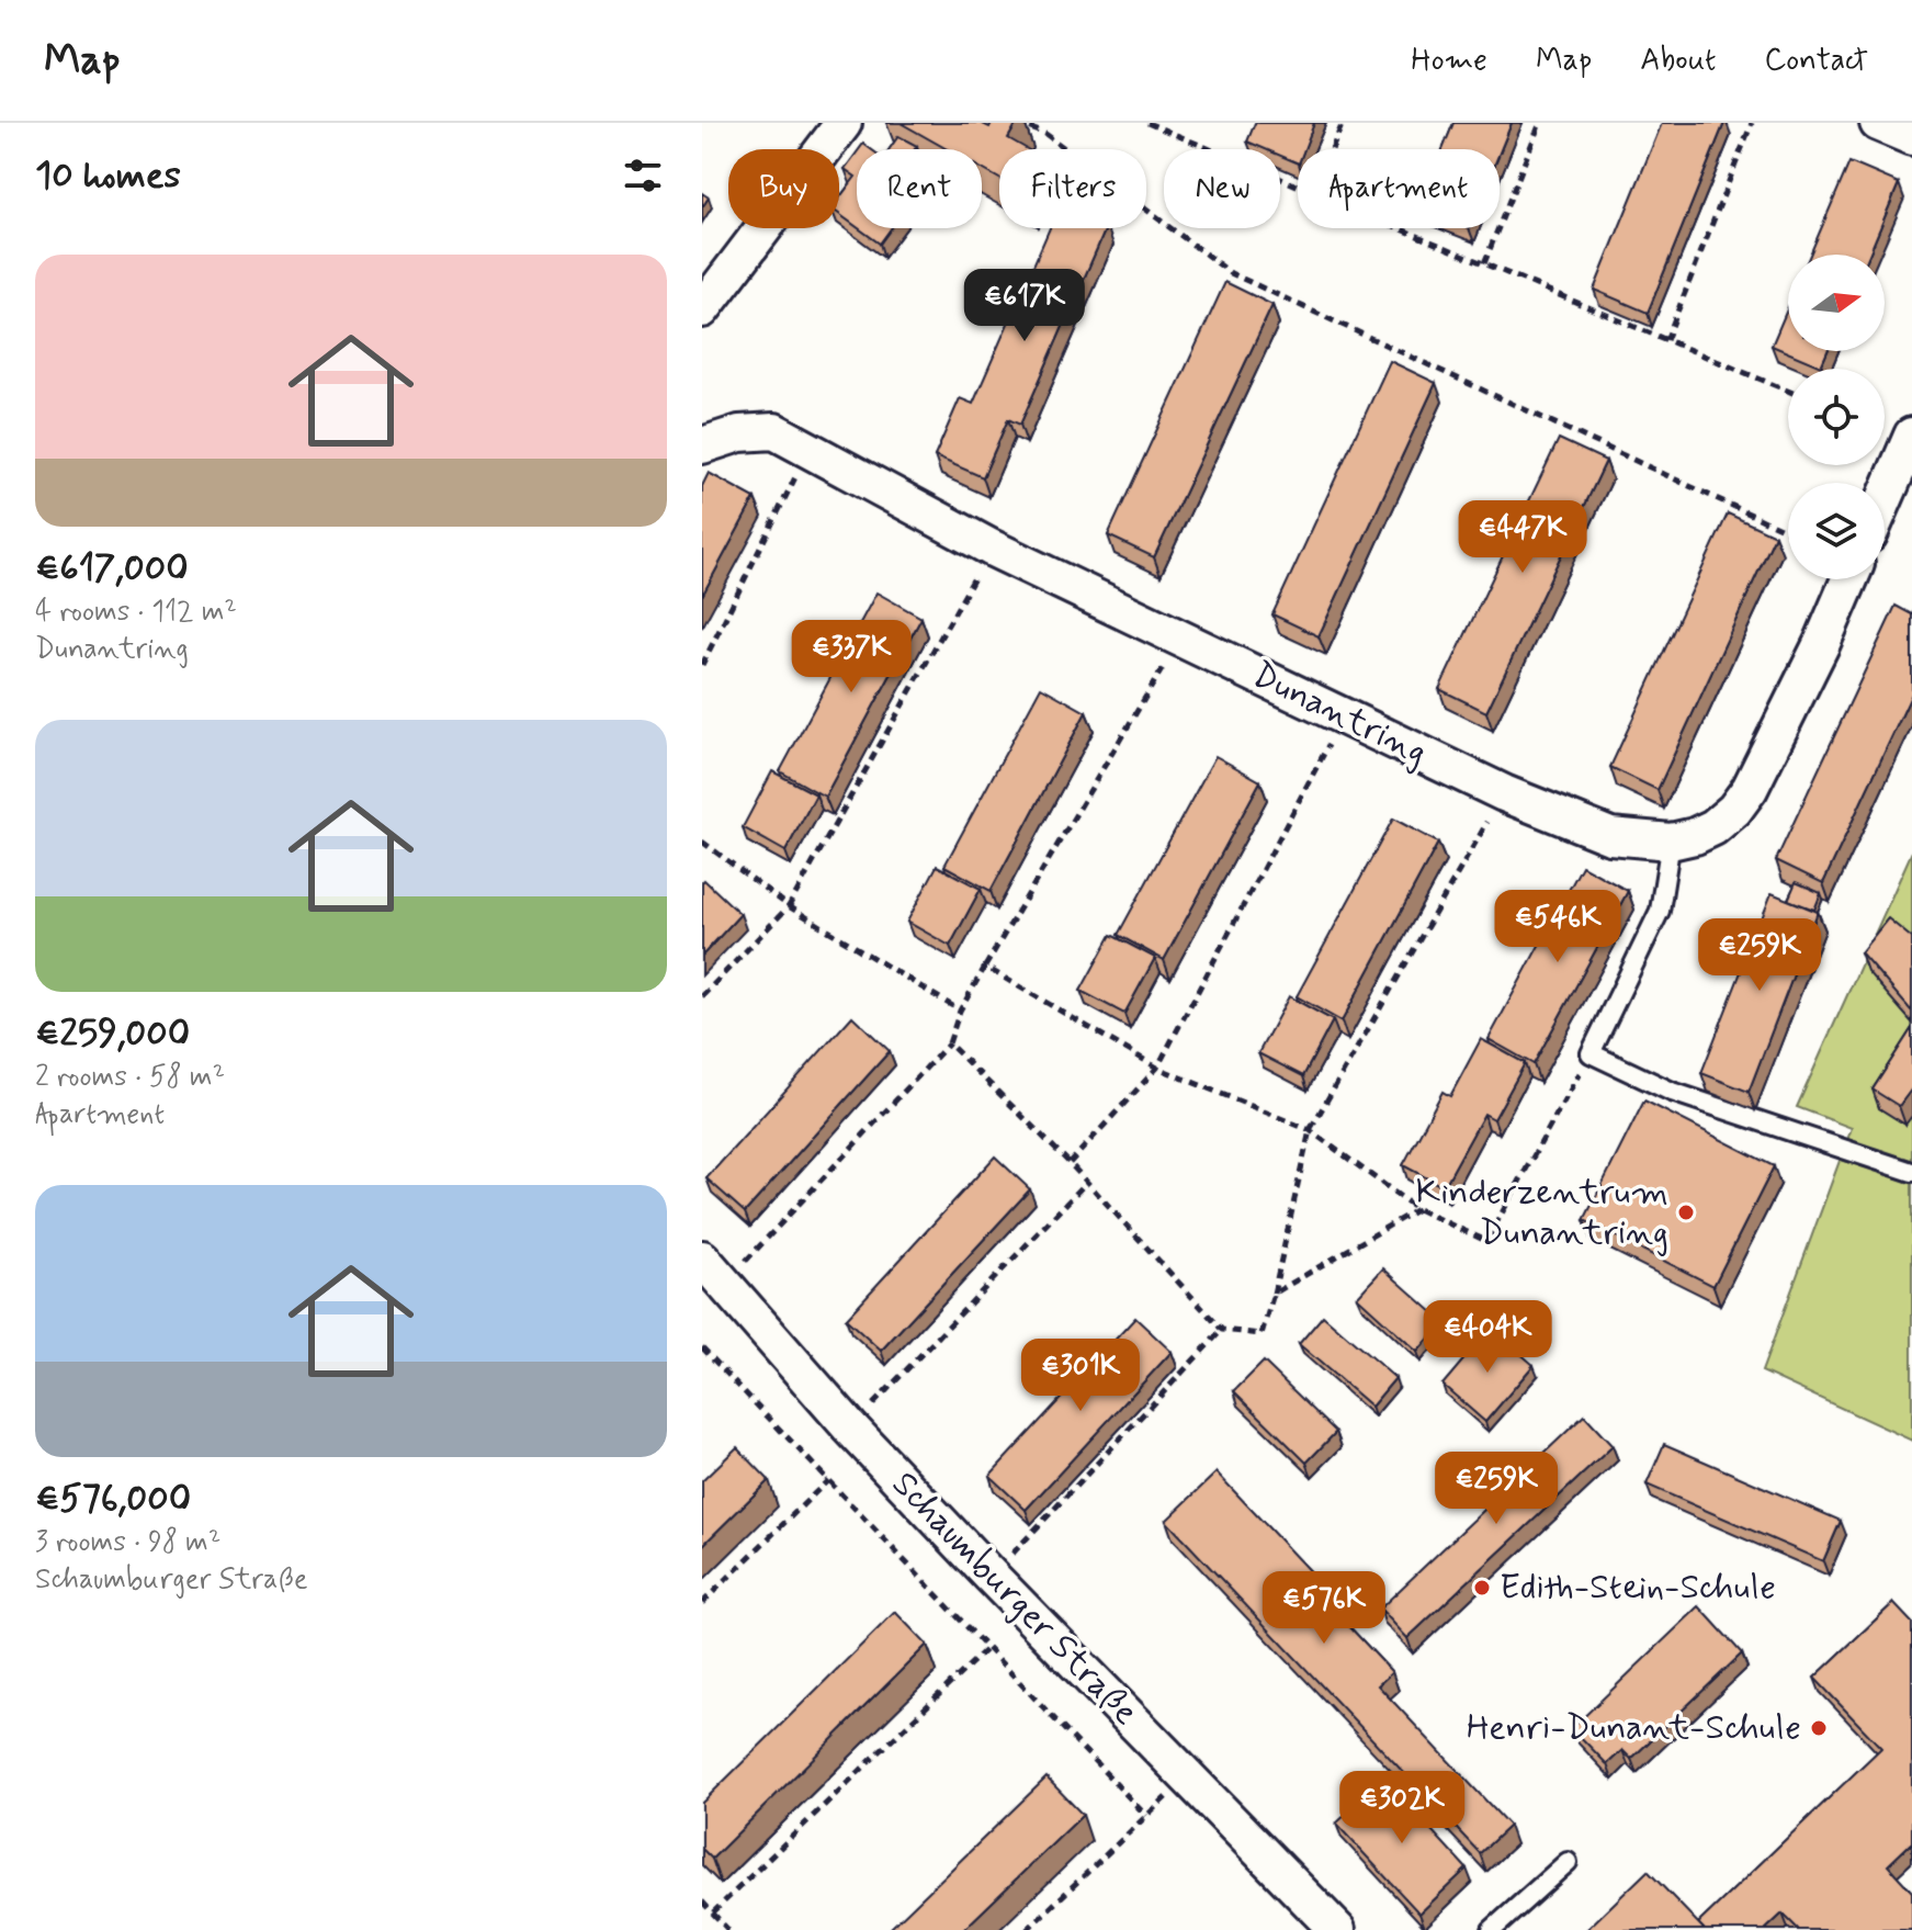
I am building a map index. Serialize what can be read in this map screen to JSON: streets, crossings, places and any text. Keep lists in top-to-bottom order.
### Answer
{
  "streets": {
    "street": ["Dunantring", "Schaumburger Straße"]
  },
  "places": ["Kinderzentrum Dunantring", "Edith-Stein-Schule", "Henri-Dunant-Schule"],
  "north": "right",
  "page": {
    "header": "Map",
    "nav": [
      "Home",
      "Map",
      "About",
      "Contact"
    ],
    "heading": "10 homes",
    "chip": [
      "Buy",
      "Rent",
      "Filters",
      "New",
      "Apartment"
    ],
    "list": [
      {
        "name": "€617,000",
        "note": "4 rooms · 112 m² · Dunantring"
      },
      {
        "name": "€259,000",
        "note": "2 rooms · 58 m² · Apartment"
      },
      {
        "name": "€576,000",
        "note": "3 rooms · 98 m² · Schaumburger Straße"
      }
    ],
    "price": [
      "€617K",
      "€447K",
      "€337K",
      "€546K",
      "€259K",
      "€404K",
      "€301K",
      "€259K",
      "€576K",
      "€302K"
    ]
  }
}
